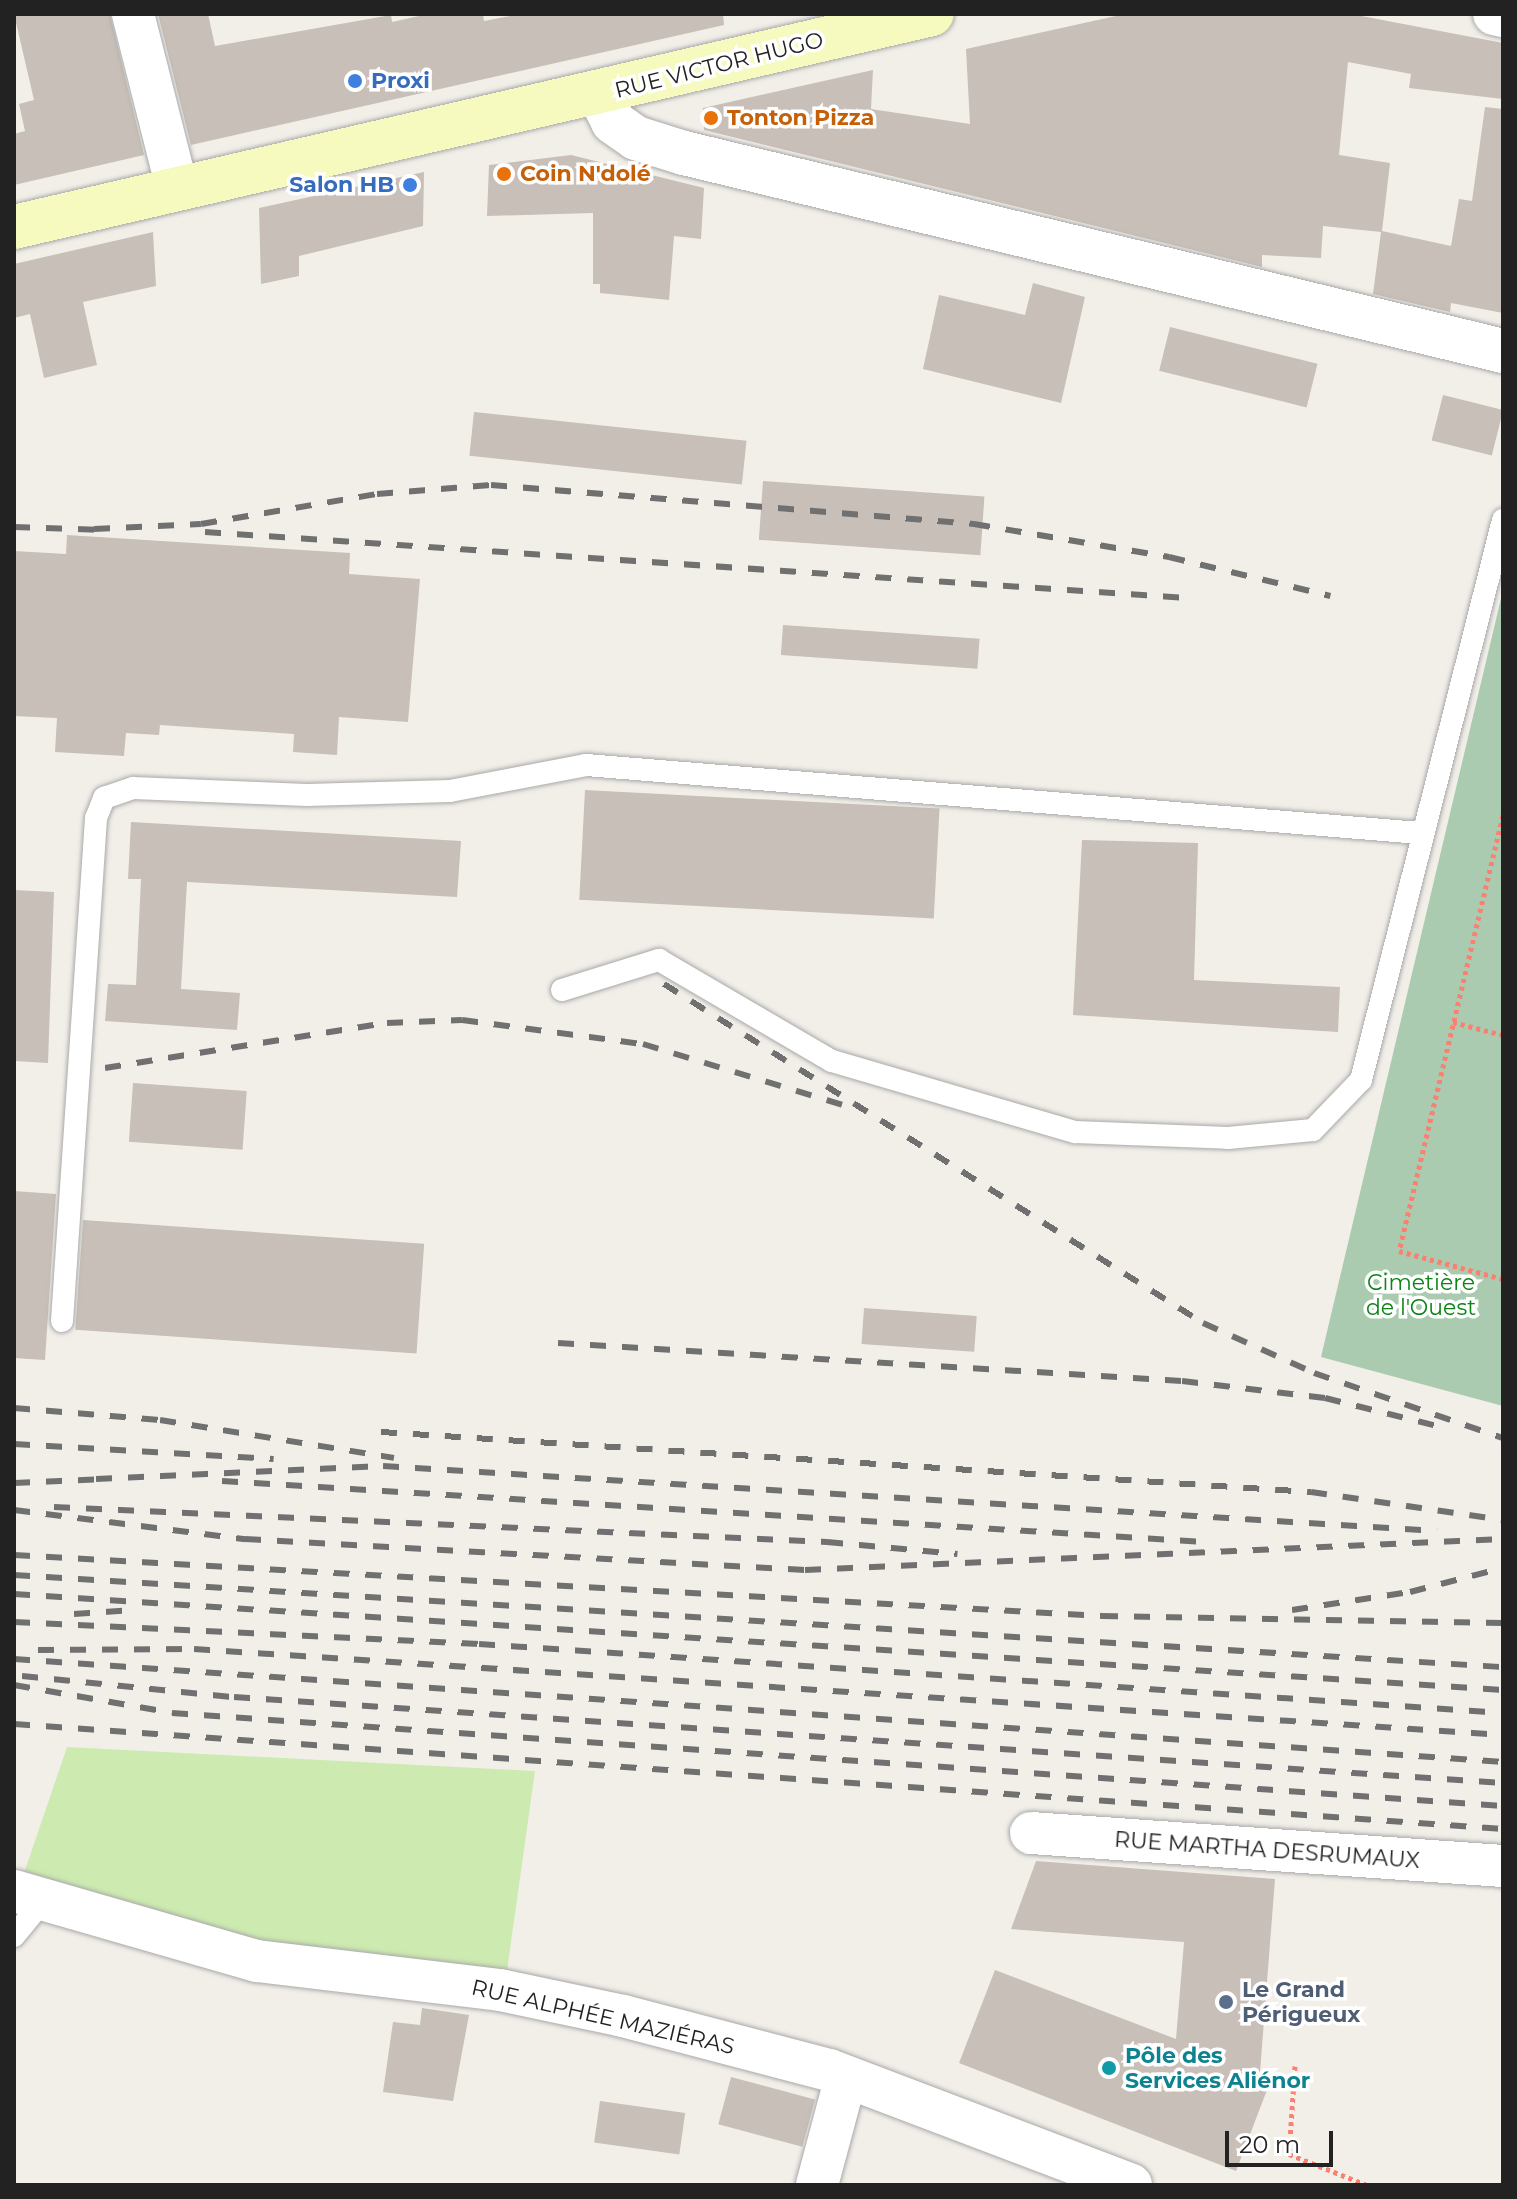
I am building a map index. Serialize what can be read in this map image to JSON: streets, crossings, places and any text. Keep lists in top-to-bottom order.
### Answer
{
  "streets": {
    "main road": ["RUE VICTOR HUGO"],
    "street": ["RUE MARTHA DESRUMAUX", "RUE ALPHÉE MAZIÉRAS"]
  },
  "parks": ["Cimetière de l'Ouest"],
  "places": [
    "Proxi",
    "Tonton Pizza",
    "Coin N'dolé",
    "Salon HB",
    "Le Grand Périgueux",
    "Pôle des Services Aliénor"
  ],
  "scale_bar": "20 m"
}
